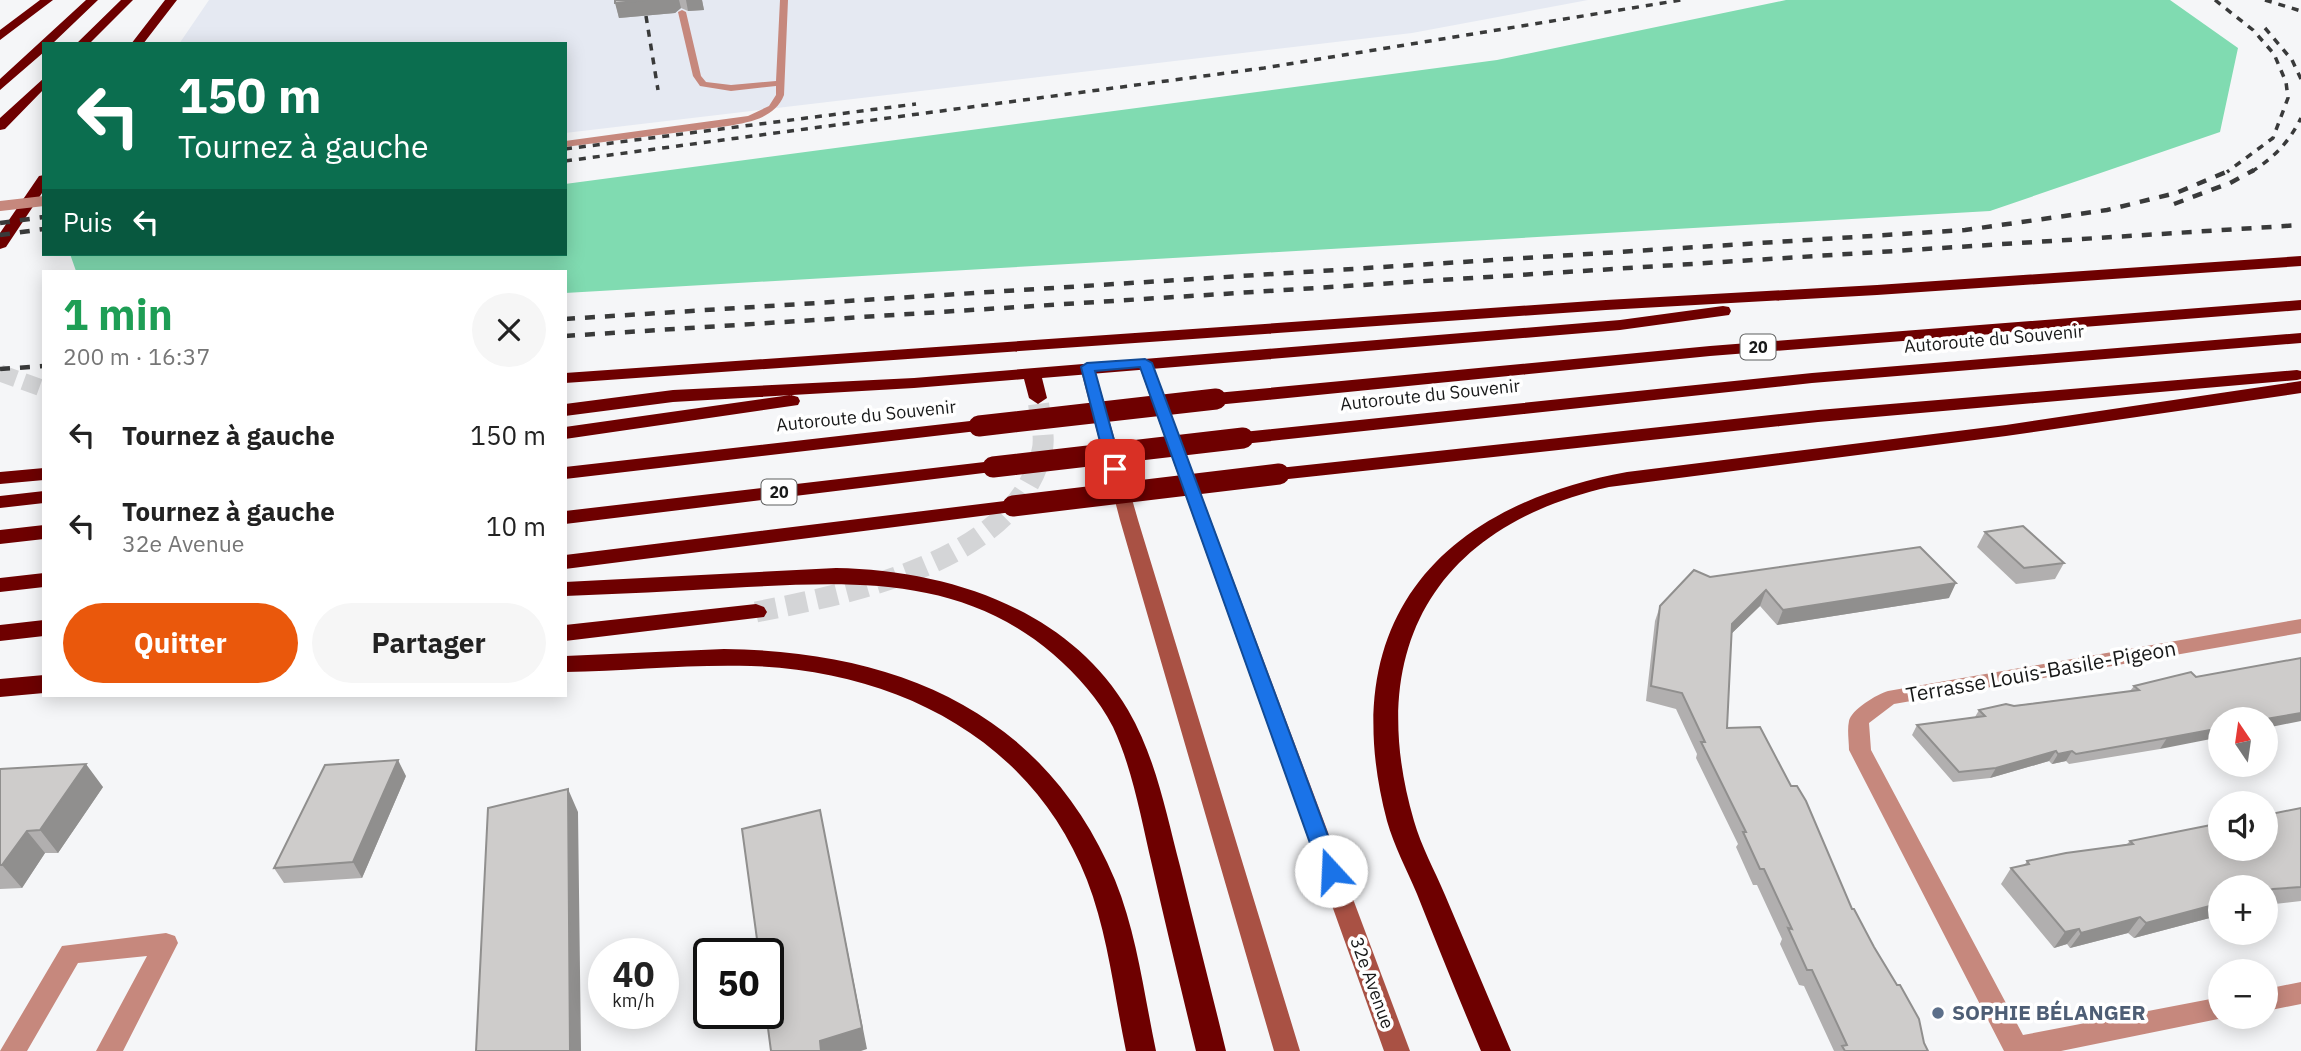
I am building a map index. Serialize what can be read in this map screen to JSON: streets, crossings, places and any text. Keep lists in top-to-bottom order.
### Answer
{
  "streets": {
    "highway": ["Autoroute du Souvenir", "20"],
    "main road": ["32e Avenue"],
    "street": ["Terrasse Louis-Basile-Pigeon"]
  },
  "places": ["SOPHIE BÉLANGER"],
  "north": "top",
  "page": {
    "turn": ["150 m", "Tournez à gauche"],
    "then": "Puis",
    "heading": ["1 min", "200 m · 16:37"],
    "list": [
      {
        "name": "Tournez à gauche",
        "value": "150 m"
      },
      {
        "name": "Tournez à gauche",
        "note": "32e Avenue",
        "value": "10 m"
      }
    ],
    "buttons": ["Quitter", "Partager"],
    "map_buttons": ["+", "−"],
    "speed": "40 km/h",
    "limit": "50"
  }
}
